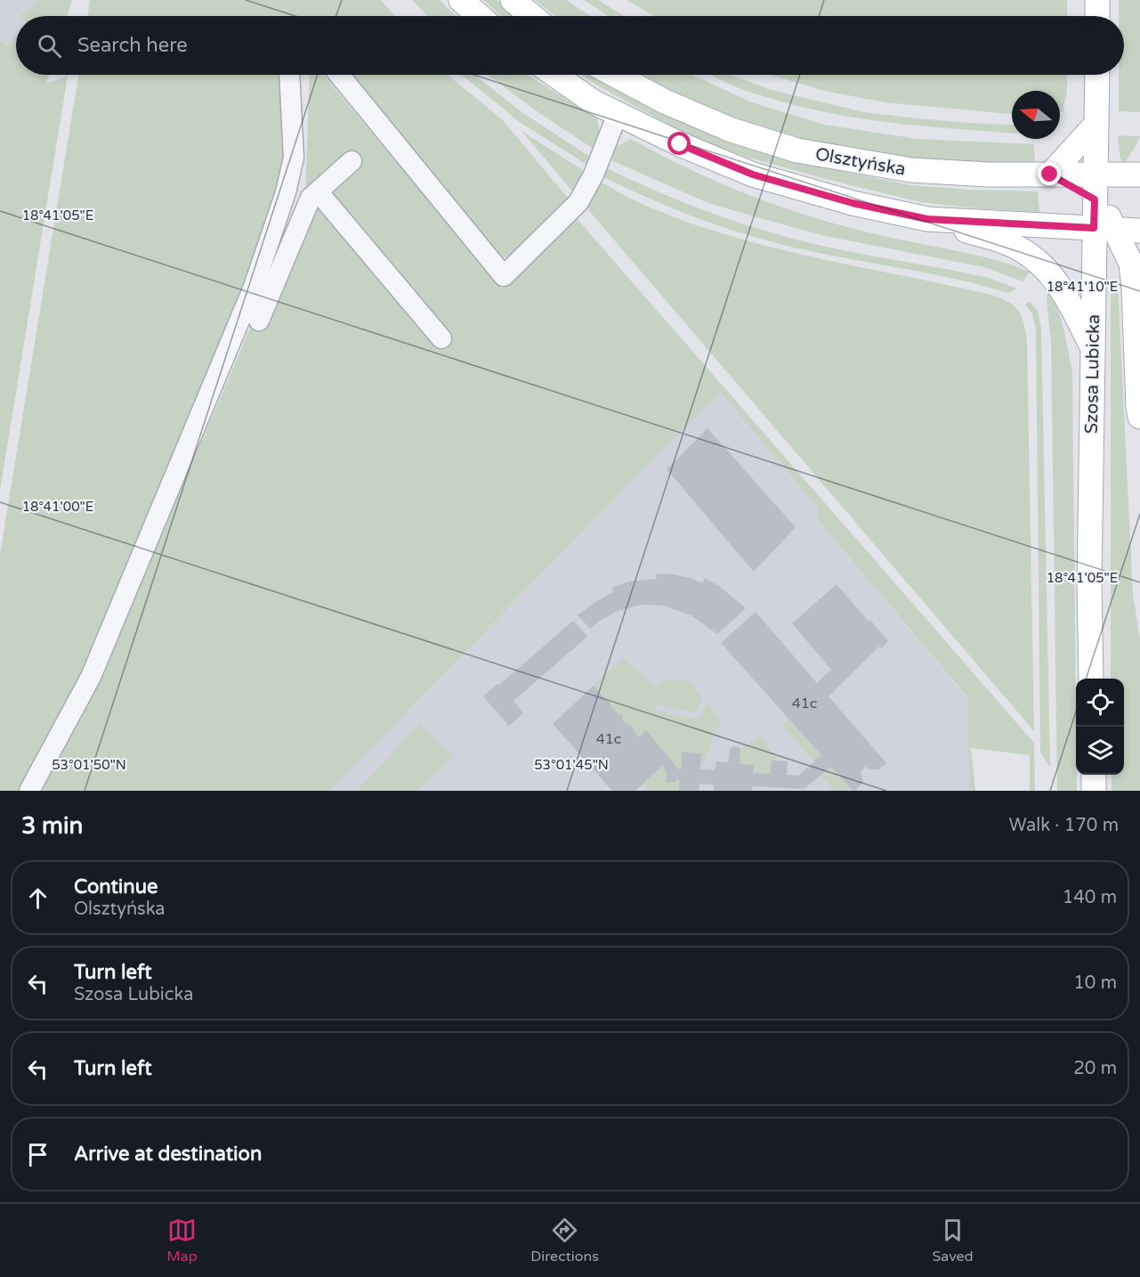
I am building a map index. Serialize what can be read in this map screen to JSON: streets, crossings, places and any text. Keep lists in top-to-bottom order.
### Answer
{
  "streets": {
    "main road": ["Olsztyńska", "Szosa Lubicka"]
  },
  "crossings": [
    ["Olsztyńska", "Szosa Lubicka"]
  ],
  "house_numbers": ["41c", "41c"],
  "north": "left",
  "page": {
    "search": "Search here",
    "heading": ["3 min", "Walk · 170 m"],
    "list": [
      ["Continue", "Olsztyńska", "140 m"],
      ["Turn left", "Szosa Lubicka", "10 m"],
      ["Turn left", "20 m"],
      "Arrive at destination"
    ],
    "nav": ["Map", "Directions", "Saved"]
  },
  "coordinates": [
    "18°41'05\"E",
    "18°41'10\"E",
    "18°41'00\"E",
    "53°01'50\"N",
    "53°01'45\"N"
  ]
}
